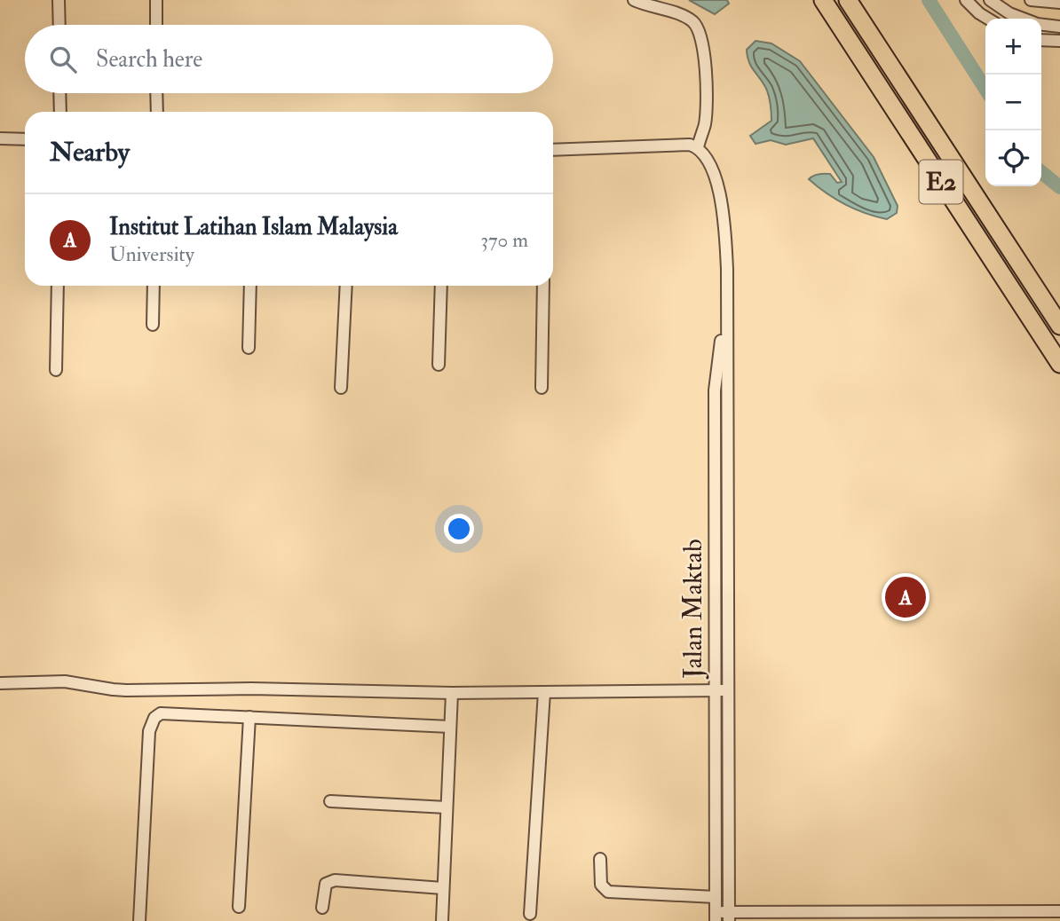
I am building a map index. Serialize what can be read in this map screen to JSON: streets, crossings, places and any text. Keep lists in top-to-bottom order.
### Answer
{
  "streets": {
    "highway": ["E2"],
    "street": ["Jalan Maktab"]
  },
  "page": {
    "map_buttons": ["+", "−"],
    "search": "Search here",
    "heading": "Nearby",
    "list": [
      {
        "mark": "A",
        "name": "Institut Latihan Islam Malaysia",
        "note": "University",
        "value": "370 m"
      }
    ],
    "pins": "A"
  }
}
